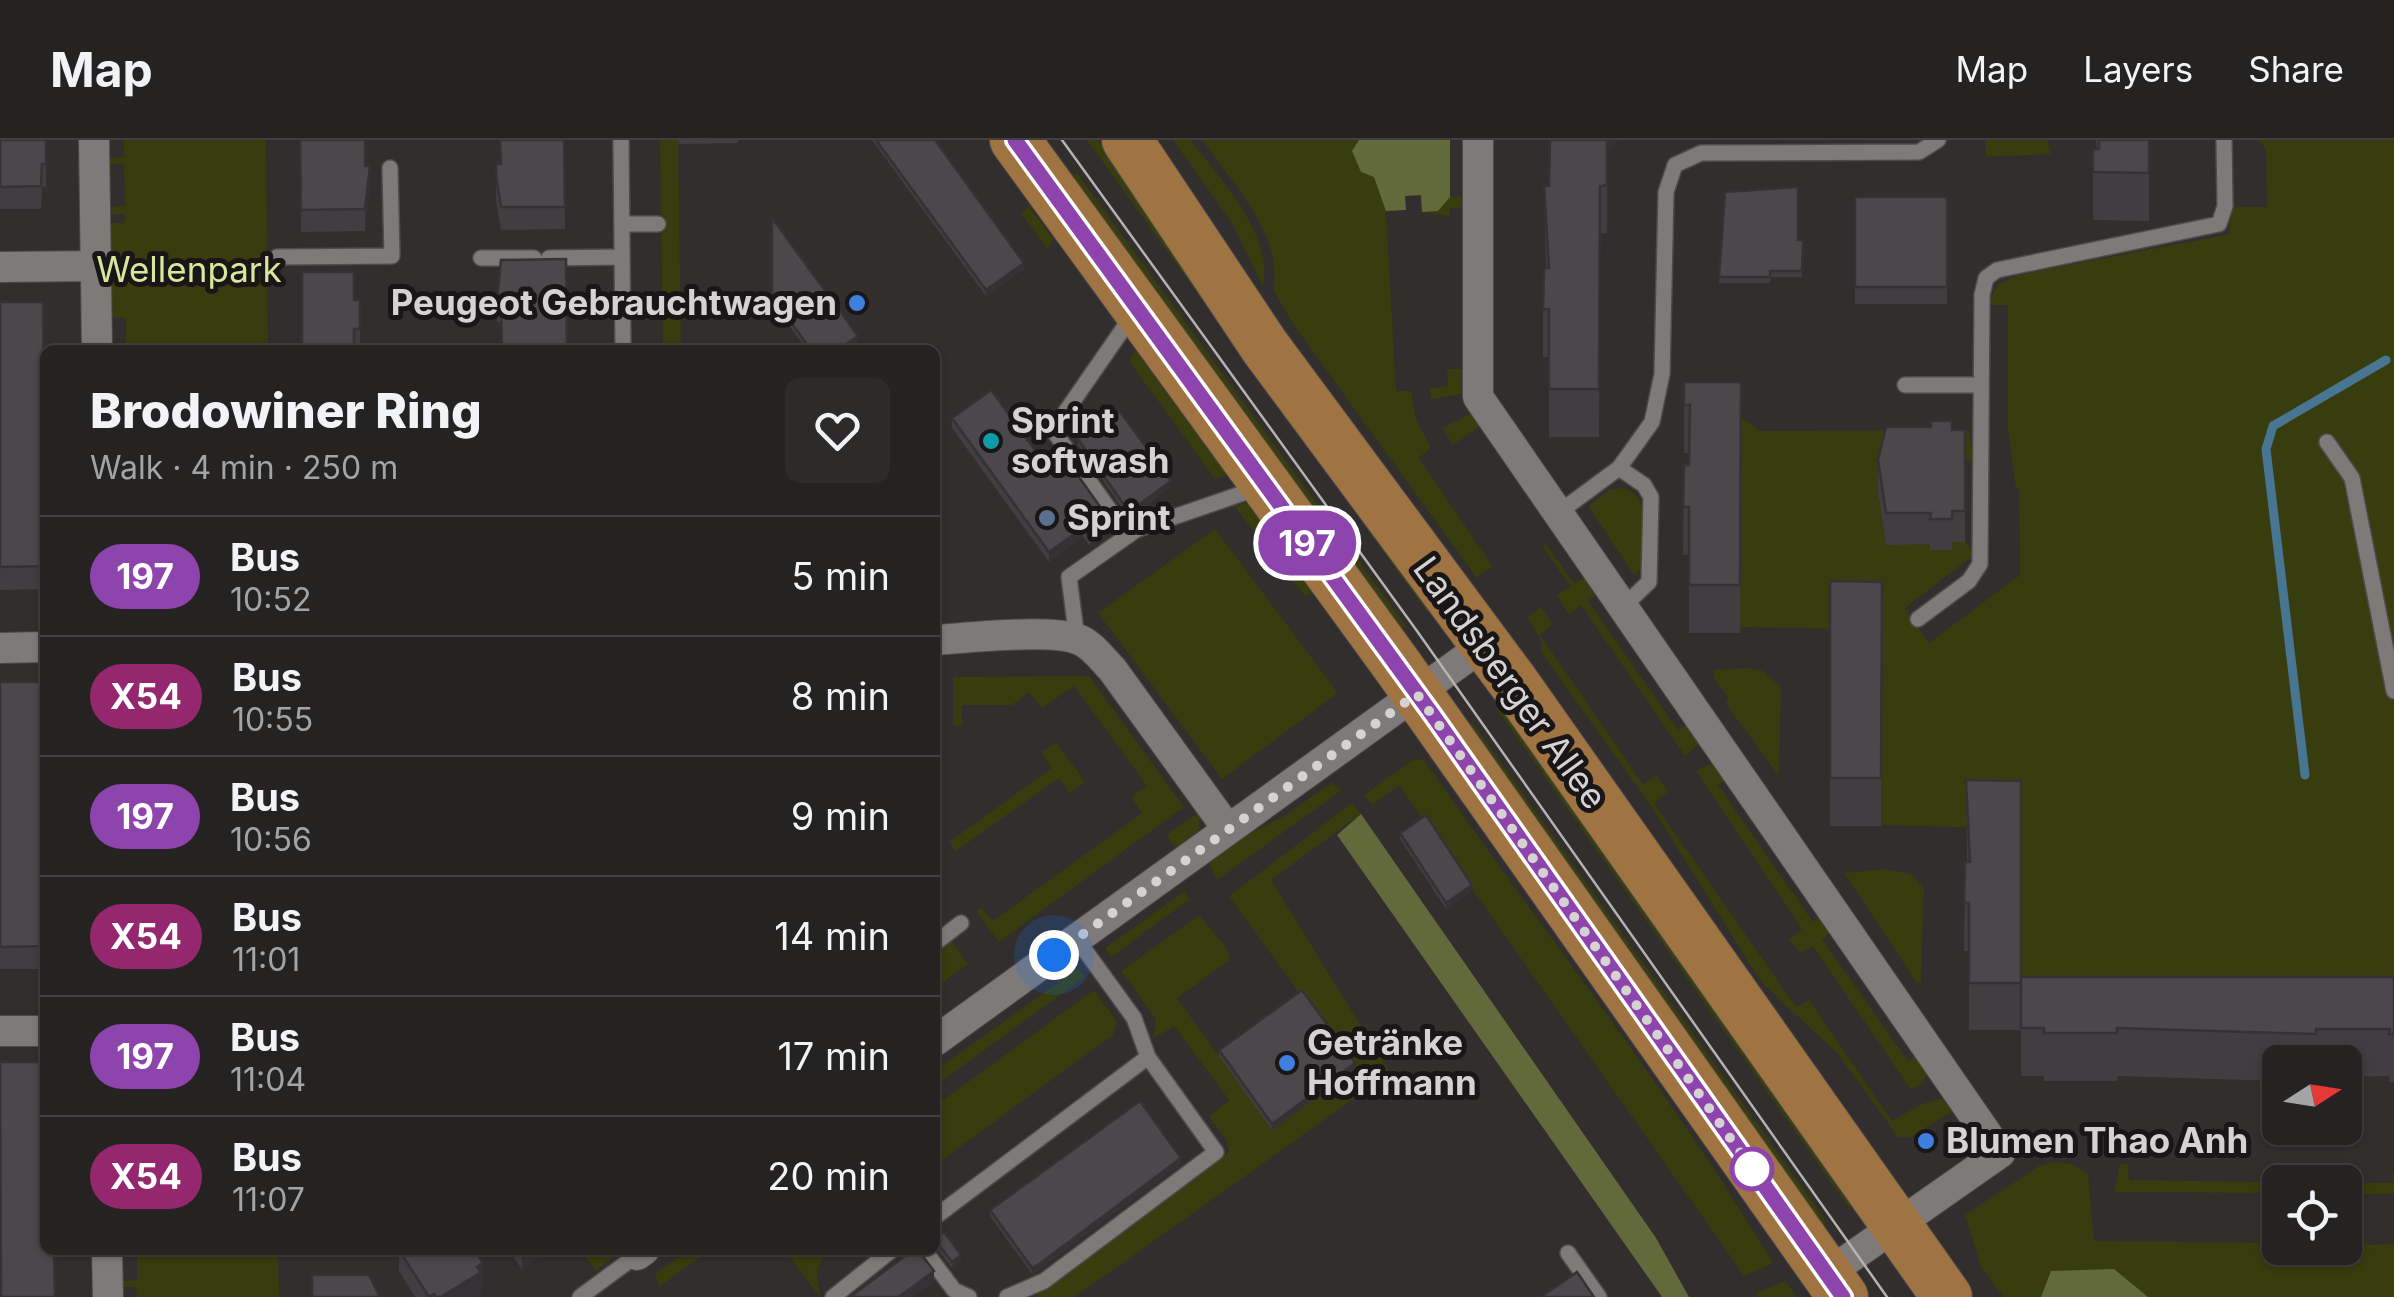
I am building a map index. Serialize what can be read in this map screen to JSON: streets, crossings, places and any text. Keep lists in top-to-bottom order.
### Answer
{
  "streets": {
    "main road": ["Landsberger Allee"]
  },
  "parks": ["Wellenpark"],
  "places": [
    "Peugeot Gebrauchtwagen",
    "Sprint softwash",
    "Sprint",
    "Getränke Hoffmann",
    "Blumen Thao Anh"
  ],
  "lines": ["bus line 197"],
  "north": "right",
  "page": {
    "header": "Map",
    "nav": ["Map", "Layers", "Share"],
    "on_map": "197",
    "heading": ["Brodowiner Ring", "Walk · 4 min · 250 m"],
    "list": [
      {
        "mark": "197",
        "name": "Bus",
        "note": "10:52",
        "value": "5 min"
      },
      {
        "mark": "X54",
        "name": "Bus",
        "note": "10:55",
        "value": "8 min"
      },
      {
        "mark": "197",
        "name": "Bus",
        "note": "10:56",
        "value": "9 min"
      },
      {
        "mark": "X54",
        "name": "Bus",
        "note": "11:01",
        "value": "14 min"
      },
      {
        "mark": "197",
        "name": "Bus",
        "note": "11:04",
        "value": "17 min"
      },
      {
        "mark": "X54",
        "name": "Bus",
        "note": "11:07",
        "value": "20 min"
      }
    ]
  }
}
